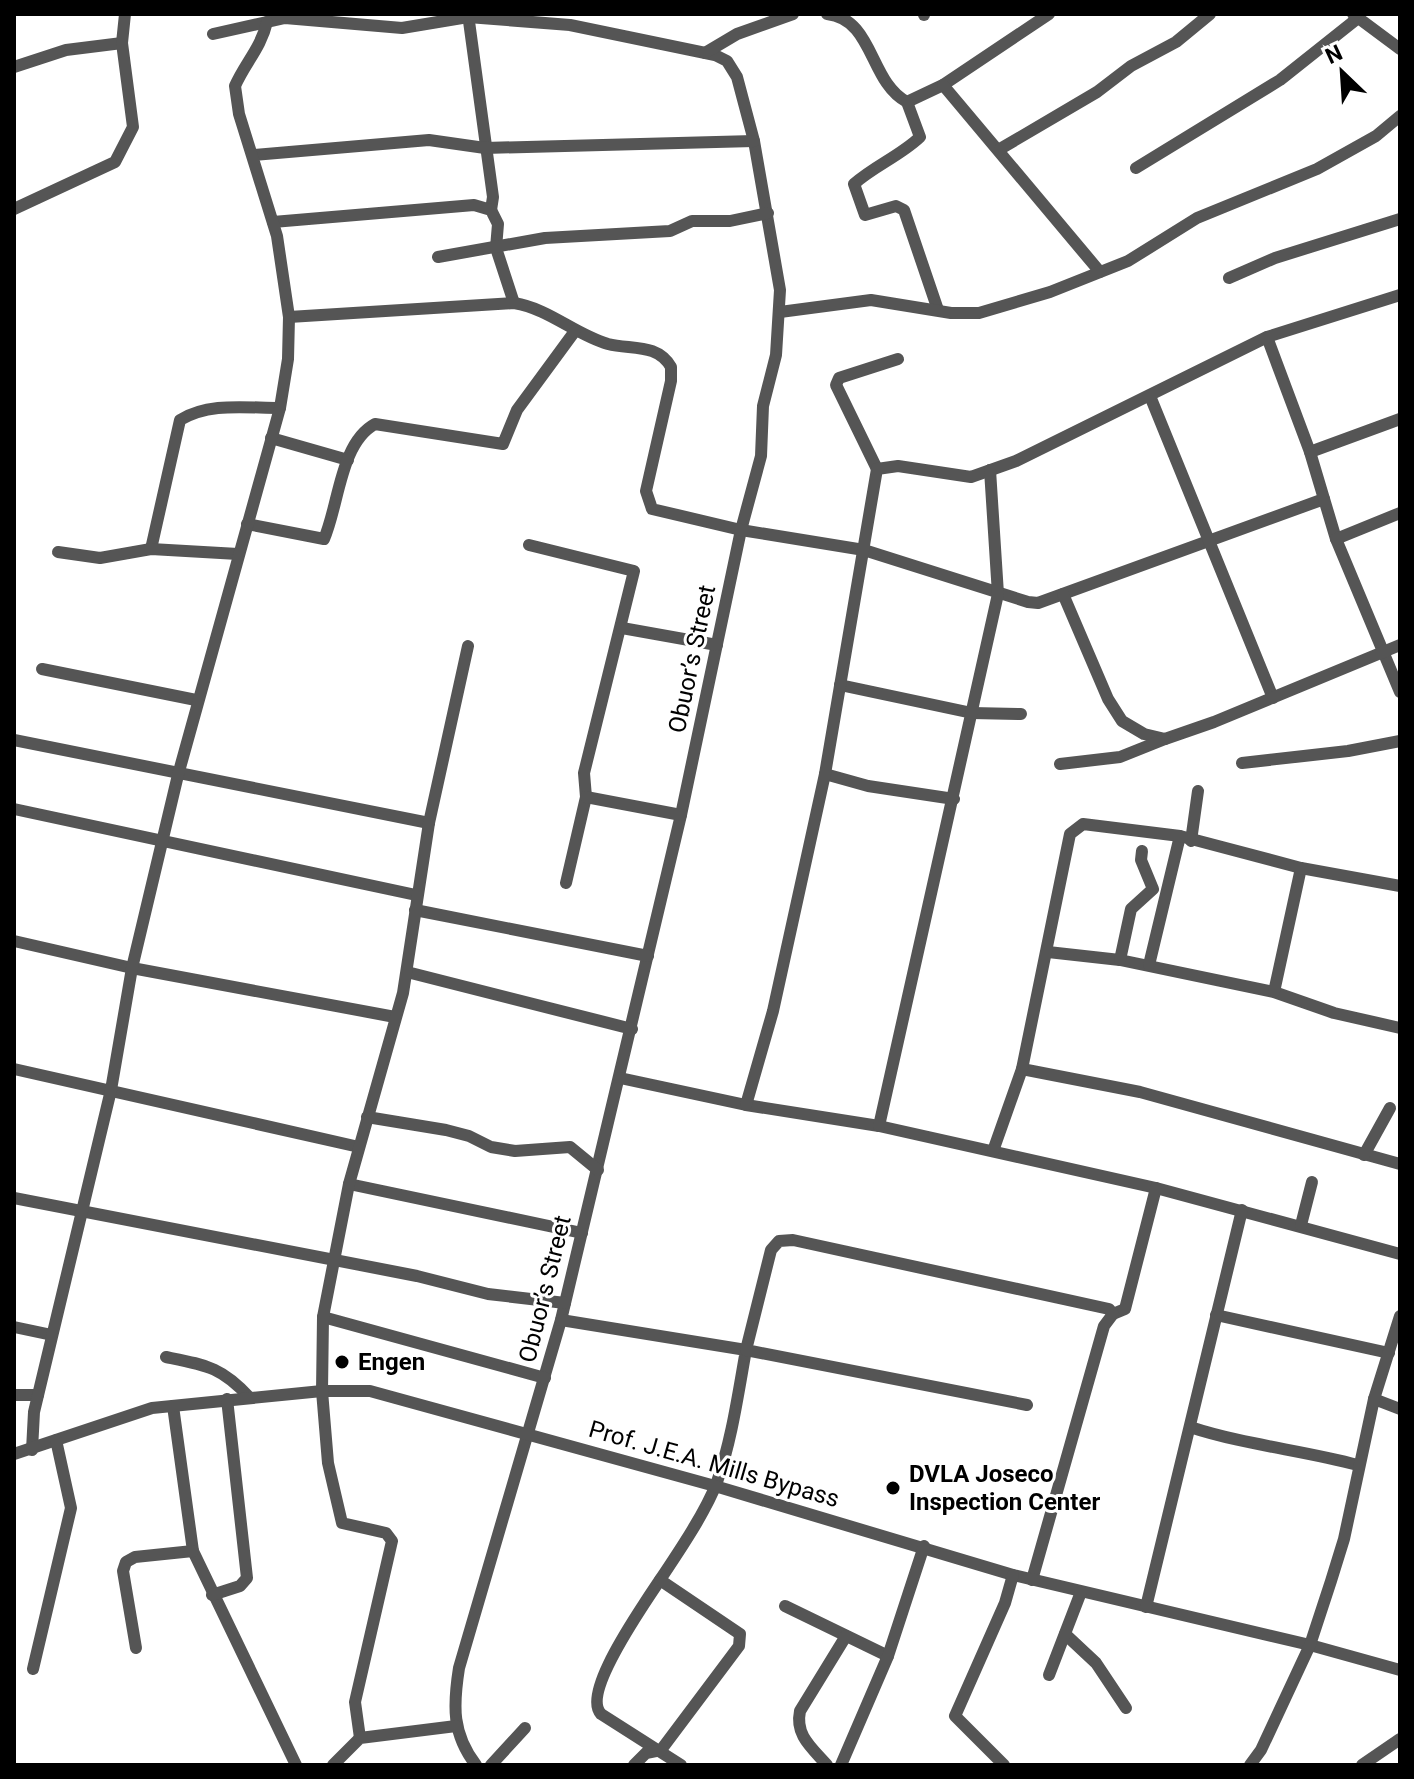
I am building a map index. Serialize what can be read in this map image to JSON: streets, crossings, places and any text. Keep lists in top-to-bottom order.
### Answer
{
  "streets": {
    "street": ["Obuor’s Street", "Prof. J.E.A. Mills Bypass"]
  },
  "crossings": [
    ["Obuor’s Street", "Prof. J.E.A. Mills Bypass"]
  ],
  "places": ["Engen", "DVLA Joseco Inspection Center"],
  "north": "top left"
}
